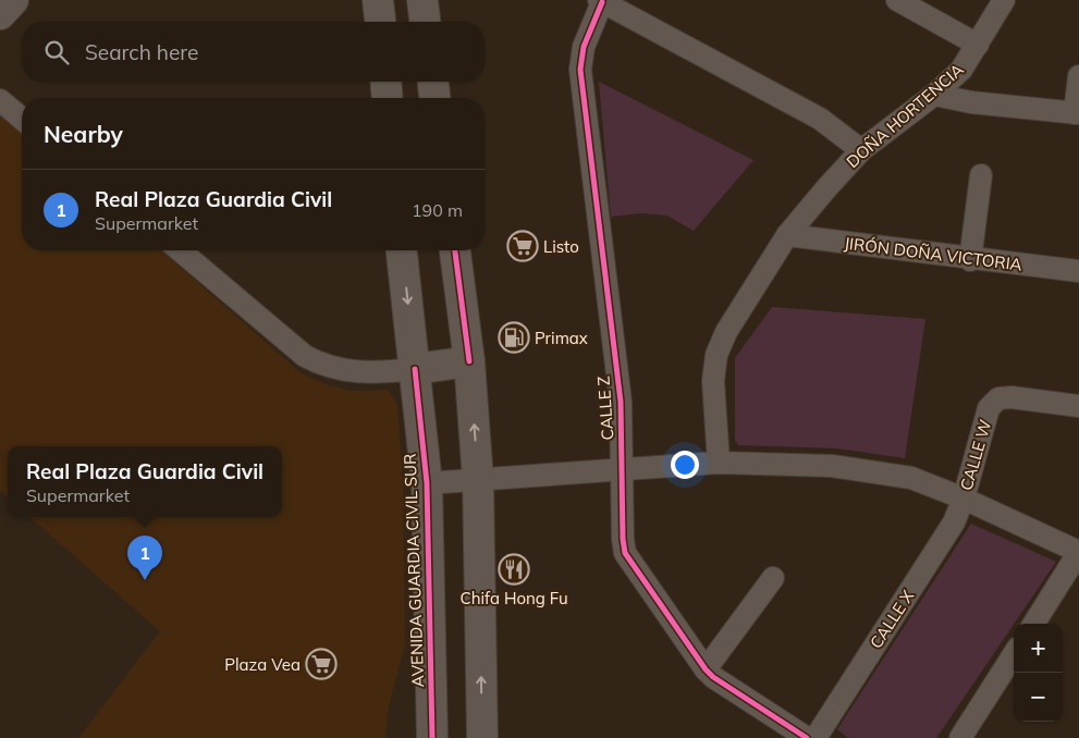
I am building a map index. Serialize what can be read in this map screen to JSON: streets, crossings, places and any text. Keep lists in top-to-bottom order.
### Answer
{
  "streets": {
    "main road": ["AVENIDA GUARDIA CIVIL SUR"],
    "street": [
      "DOÑA HORTENCIA",
      "JIRÓN DOÑA VICTORIA",
      "CALLE Z",
      "CALLE W",
      "CALLE X"
    ]
  },
  "crossings": [
    ["DOÑA HORTENCIA", "JIRÓN DOÑA VICTORIA"],
    ["CALLE W", "CALLE X"]
  ],
  "places": {
    "supermarket": ["Listo", "Plaza Vea"],
    "fuel station": ["Primax"],
    "restaurant": ["Chifa Hong Fu"]
  },
  "page": {
    "search": "Search here",
    "heading": "Nearby",
    "list": [
      {
        "mark": "1",
        "name": "Real Plaza Guardia Civil",
        "note": "Supermarket",
        "value": "190 m"
      }
    ],
    "popup": ["Real Plaza Guardia Civil", "Supermarket"],
    "pins": "1",
    "map_buttons": ["+", "−"]
  }
}
